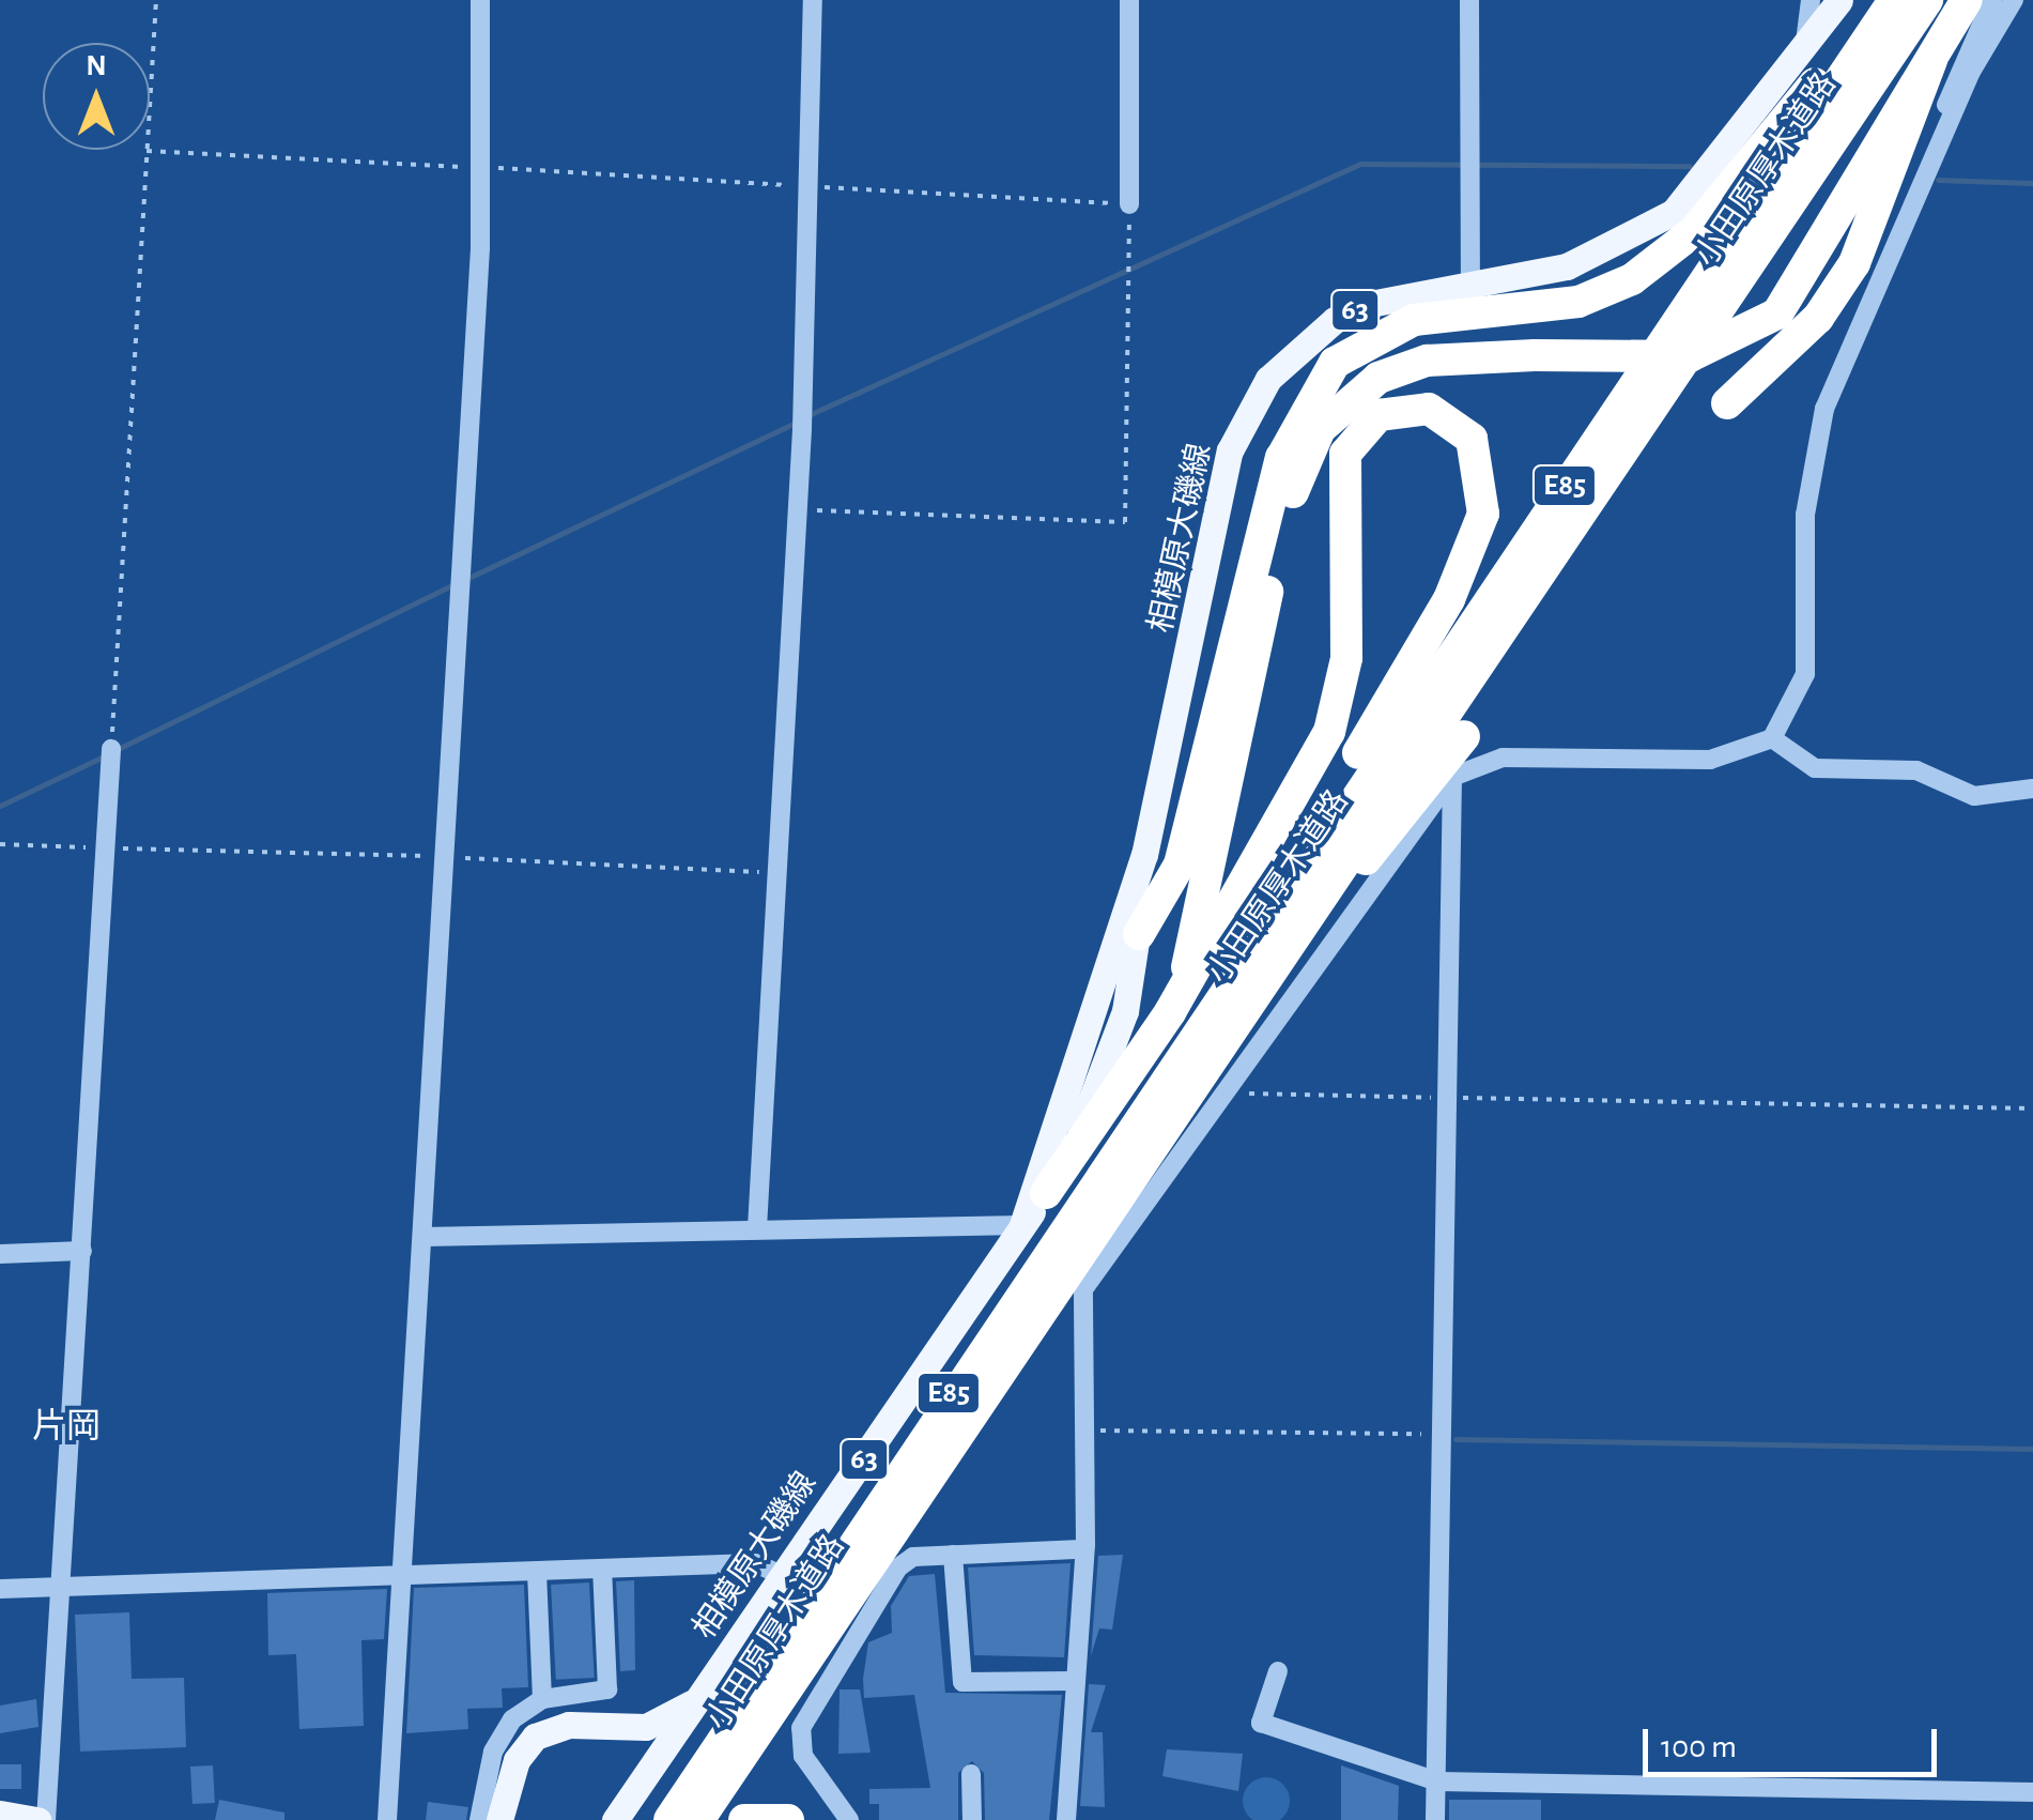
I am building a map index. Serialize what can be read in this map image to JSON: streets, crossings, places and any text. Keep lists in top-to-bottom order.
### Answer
{
  "streets": {
    "highway": ["小田原厚木道路", "E85"],
    "main road": ["63", "相模原大磯線"]
  },
  "crossings": [
    ["63", "相模原大磯線"]
  ],
  "districts": ["片岡"],
  "scale_bar": "100 m",
  "north": "top"
}
